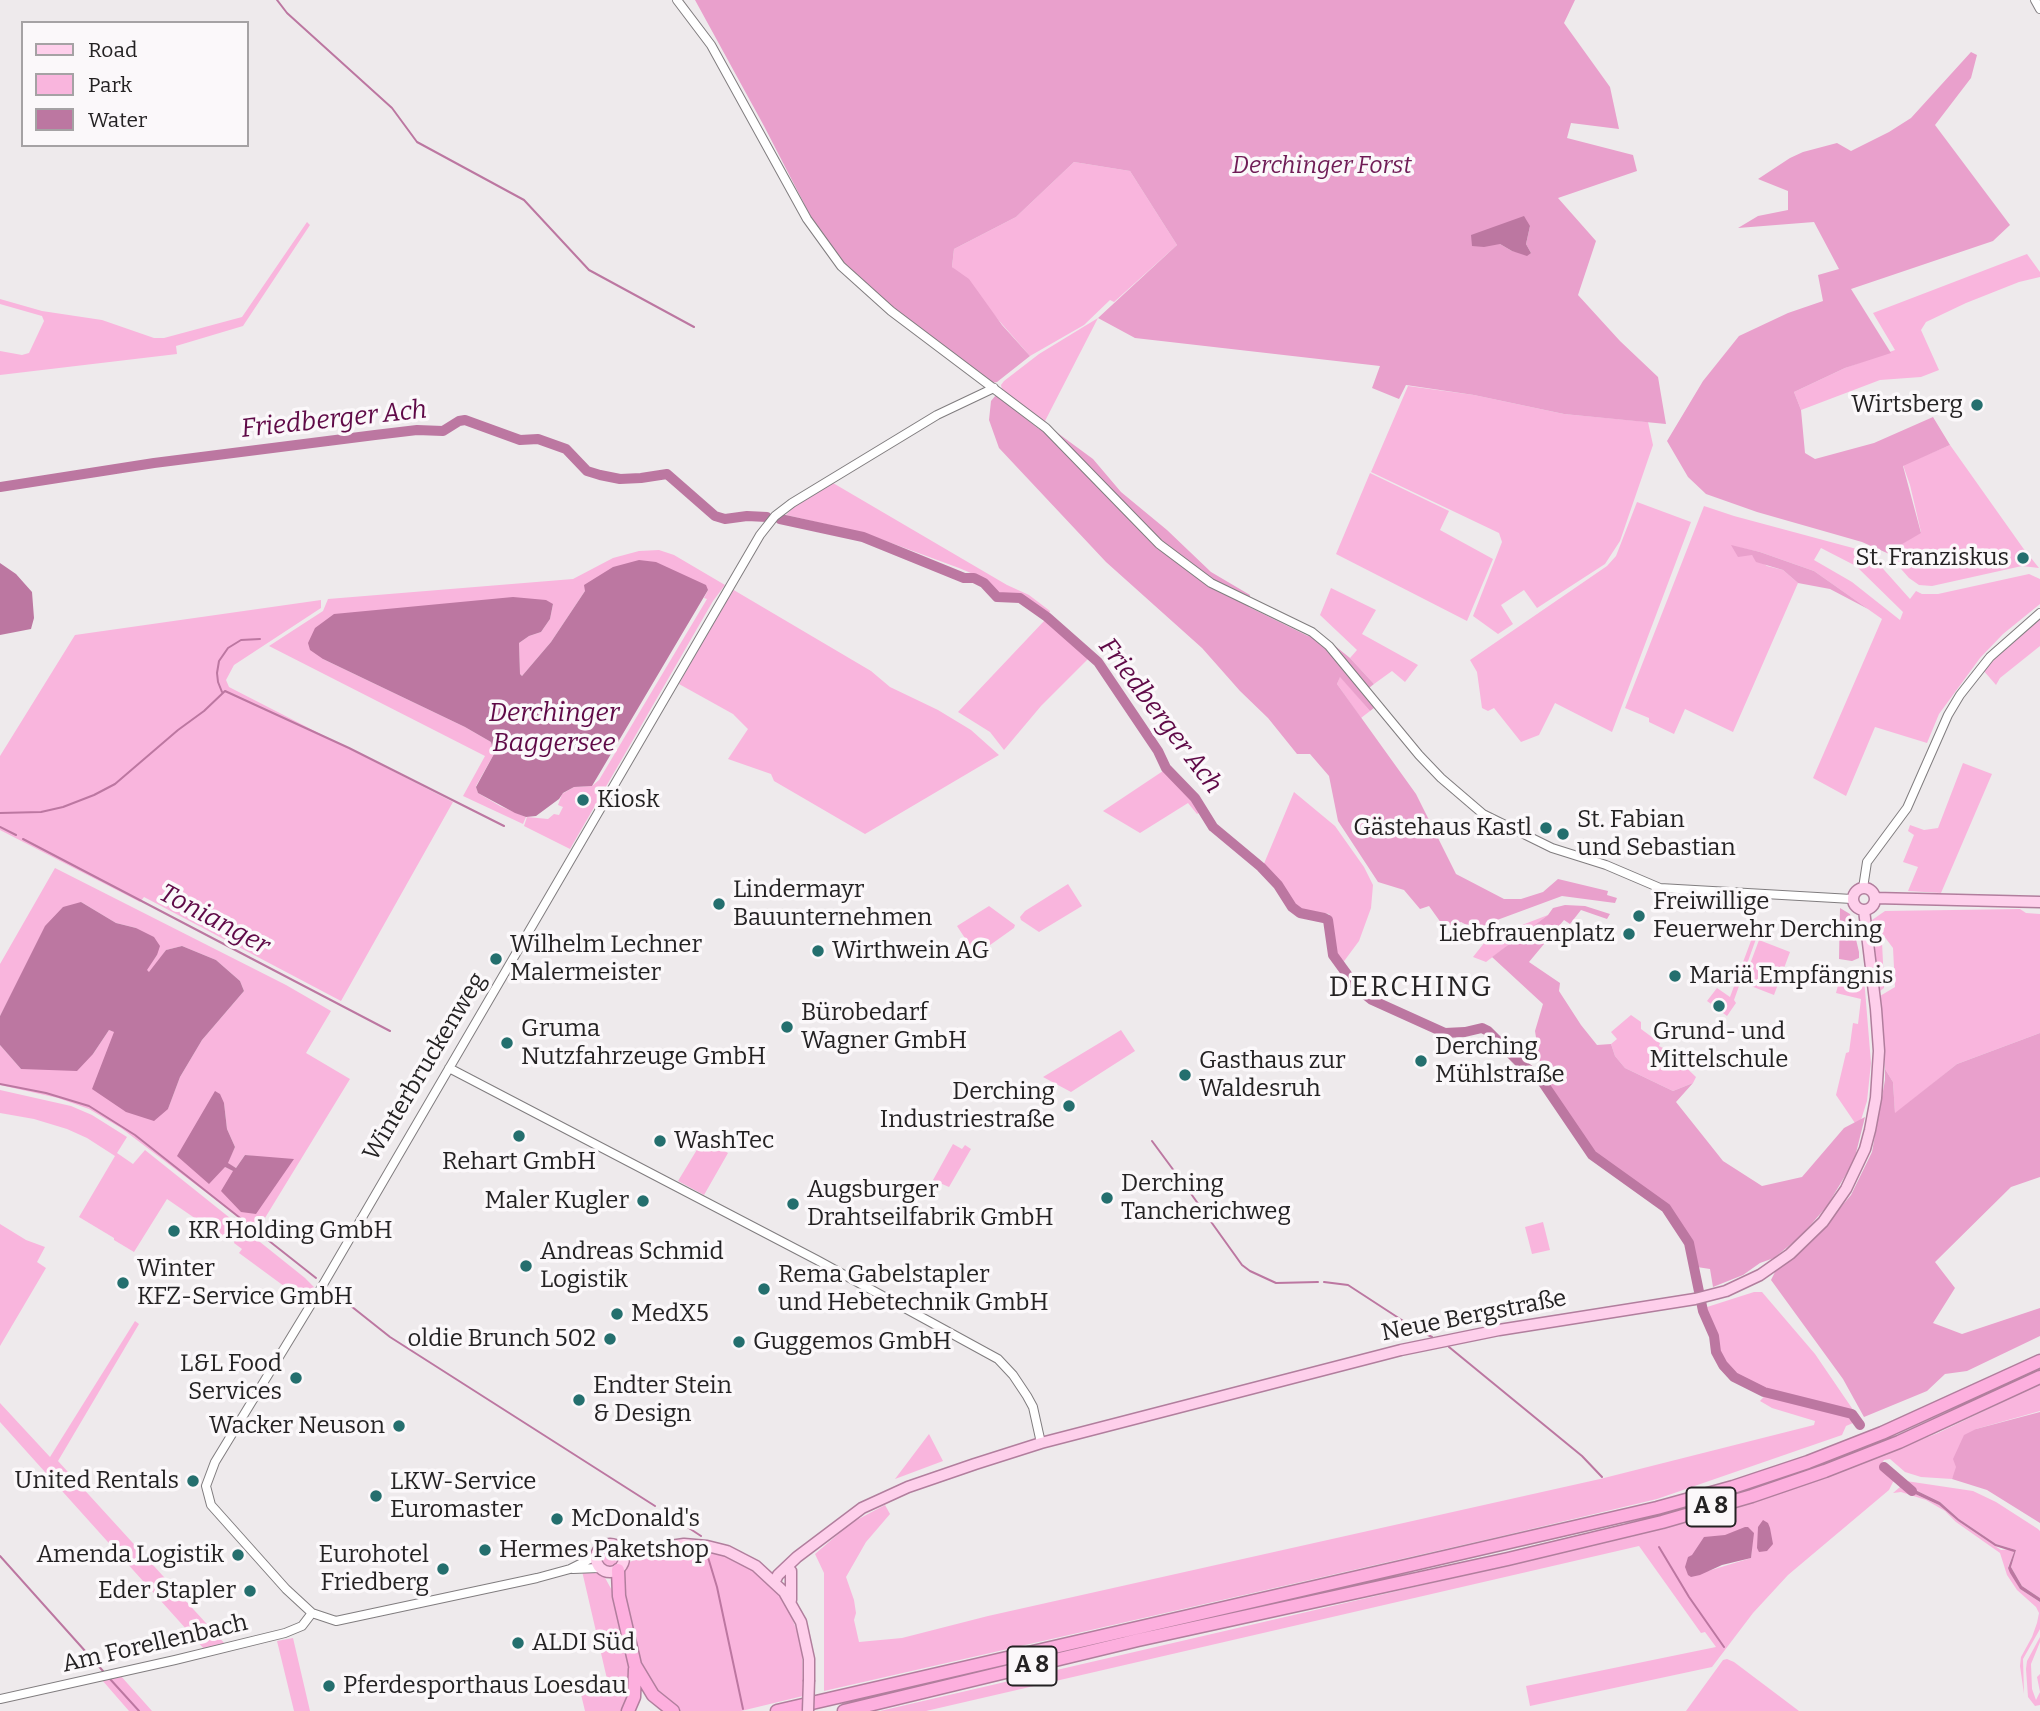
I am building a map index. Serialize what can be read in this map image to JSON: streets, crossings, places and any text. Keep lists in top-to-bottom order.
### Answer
{
  "streets": {
    "highway": ["A 8"],
    "main road": ["Neue Bergstraße"],
    "street": ["Winterbruckenweg", "Am Forellenbach"]
  },
  "crossings": [
    ["Winterbruckenweg", "Am Forellenbach"]
  ],
  "districts": ["DERCHING"],
  "water": ["Friedberger Ach", "Derchinger Baggersee", "Tonianger"],
  "parks": ["Derchinger Forst"],
  "places": [
    "Wirtsberg",
    "St. Franziskus",
    "Kiosk",
    "Gästehaus Kastl",
    "St. Fabian und Sebastian",
    "Lindermayr Bauunternehmen",
    "Freiwillige Feuerwehr Derching",
    "Liebfrauenplatz",
    "Wirthwein AG",
    "Wilhelm Lechner Malermeister",
    "Mariä Empfängnis",
    "Grund- und Mittelschule",
    "Bürobedarf Wagner GmbH",
    "Gruma Nutzfahrzeuge GmbH",
    "Derching Mühlstraße",
    "Gasthaus zur Waldesruh",
    "Derching Industriestraße",
    "Rehart GmbH",
    "WashTec",
    "Derching Tancherichweg",
    "Maler Kugler",
    "Augsburger Drahtseilfabrik GmbH",
    "KR Holding GmbH",
    "Andreas Schmid Logistik",
    "Winter KFZ-Service GmbH",
    "Rema Gabelstapler und Hebetechnik GmbH",
    "MedX5",
    "oldie Brunch 502",
    "Guggemos GmbH",
    "L&L Food Services",
    "Endter Stein & Design",
    "Wacker Neuson",
    "United Rentals",
    "LKW-Service Euromaster",
    "McDonald's",
    "Hermes Paketshop",
    "Amenda Logistik",
    "Eurohotel Friedberg",
    "Eder Stapler",
    "ALDI Süd",
    "Pferdesporthaus Loesdau"
  ],
  "legend": ["Road", "Park", "Water"]
}
